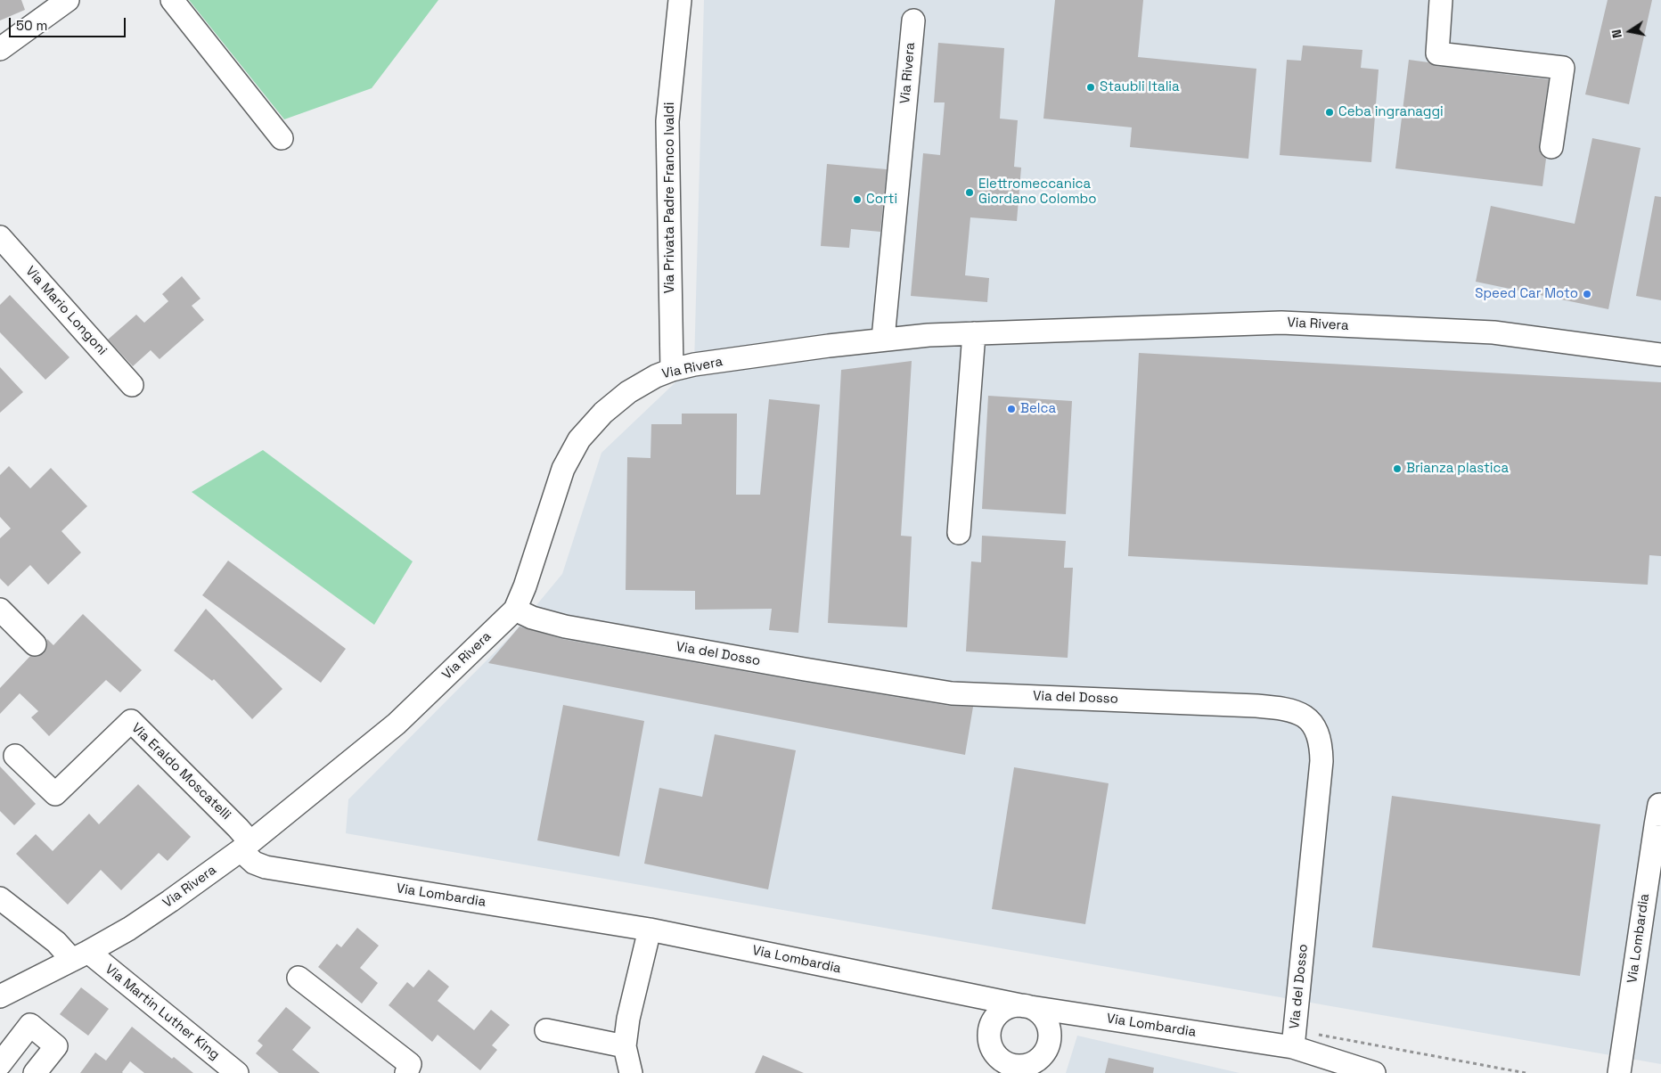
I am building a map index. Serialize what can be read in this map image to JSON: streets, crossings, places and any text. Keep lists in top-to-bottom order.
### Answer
{
  "streets": {
    "street": [
      "Via Rivera",
      "Via Privata Padre Franco Ivaldi",
      "Via Mario Longoni",
      "Via del Dosso",
      "Via Eraldo Moscatelli",
      "Via Lombardia",
      "Via Martin Luther King"
    ]
  },
  "crossings": [
    ["Via Rivera", "Via Privata Padre Franco Ivaldi"],
    ["Via Rivera", "Via del Dosso"],
    ["Via Rivera", "Via Eraldo Moscatelli"],
    ["Via Rivera", "Via Lombardia"],
    ["Via Rivera", "Via Martin Luther King"],
    ["Via del Dosso", "Via Lombardia"],
    ["Via Eraldo Moscatelli", "Via Lombardia"]
  ],
  "places": [
    "Staubli Italia",
    "Ceba ingranaggi",
    "Elettromeccanica Giordano Colombo",
    "Corti",
    "Speed Car Moto",
    "Belca",
    "Brianza plastica"
  ],
  "scale_bar": "50 m",
  "north": "left"
}
